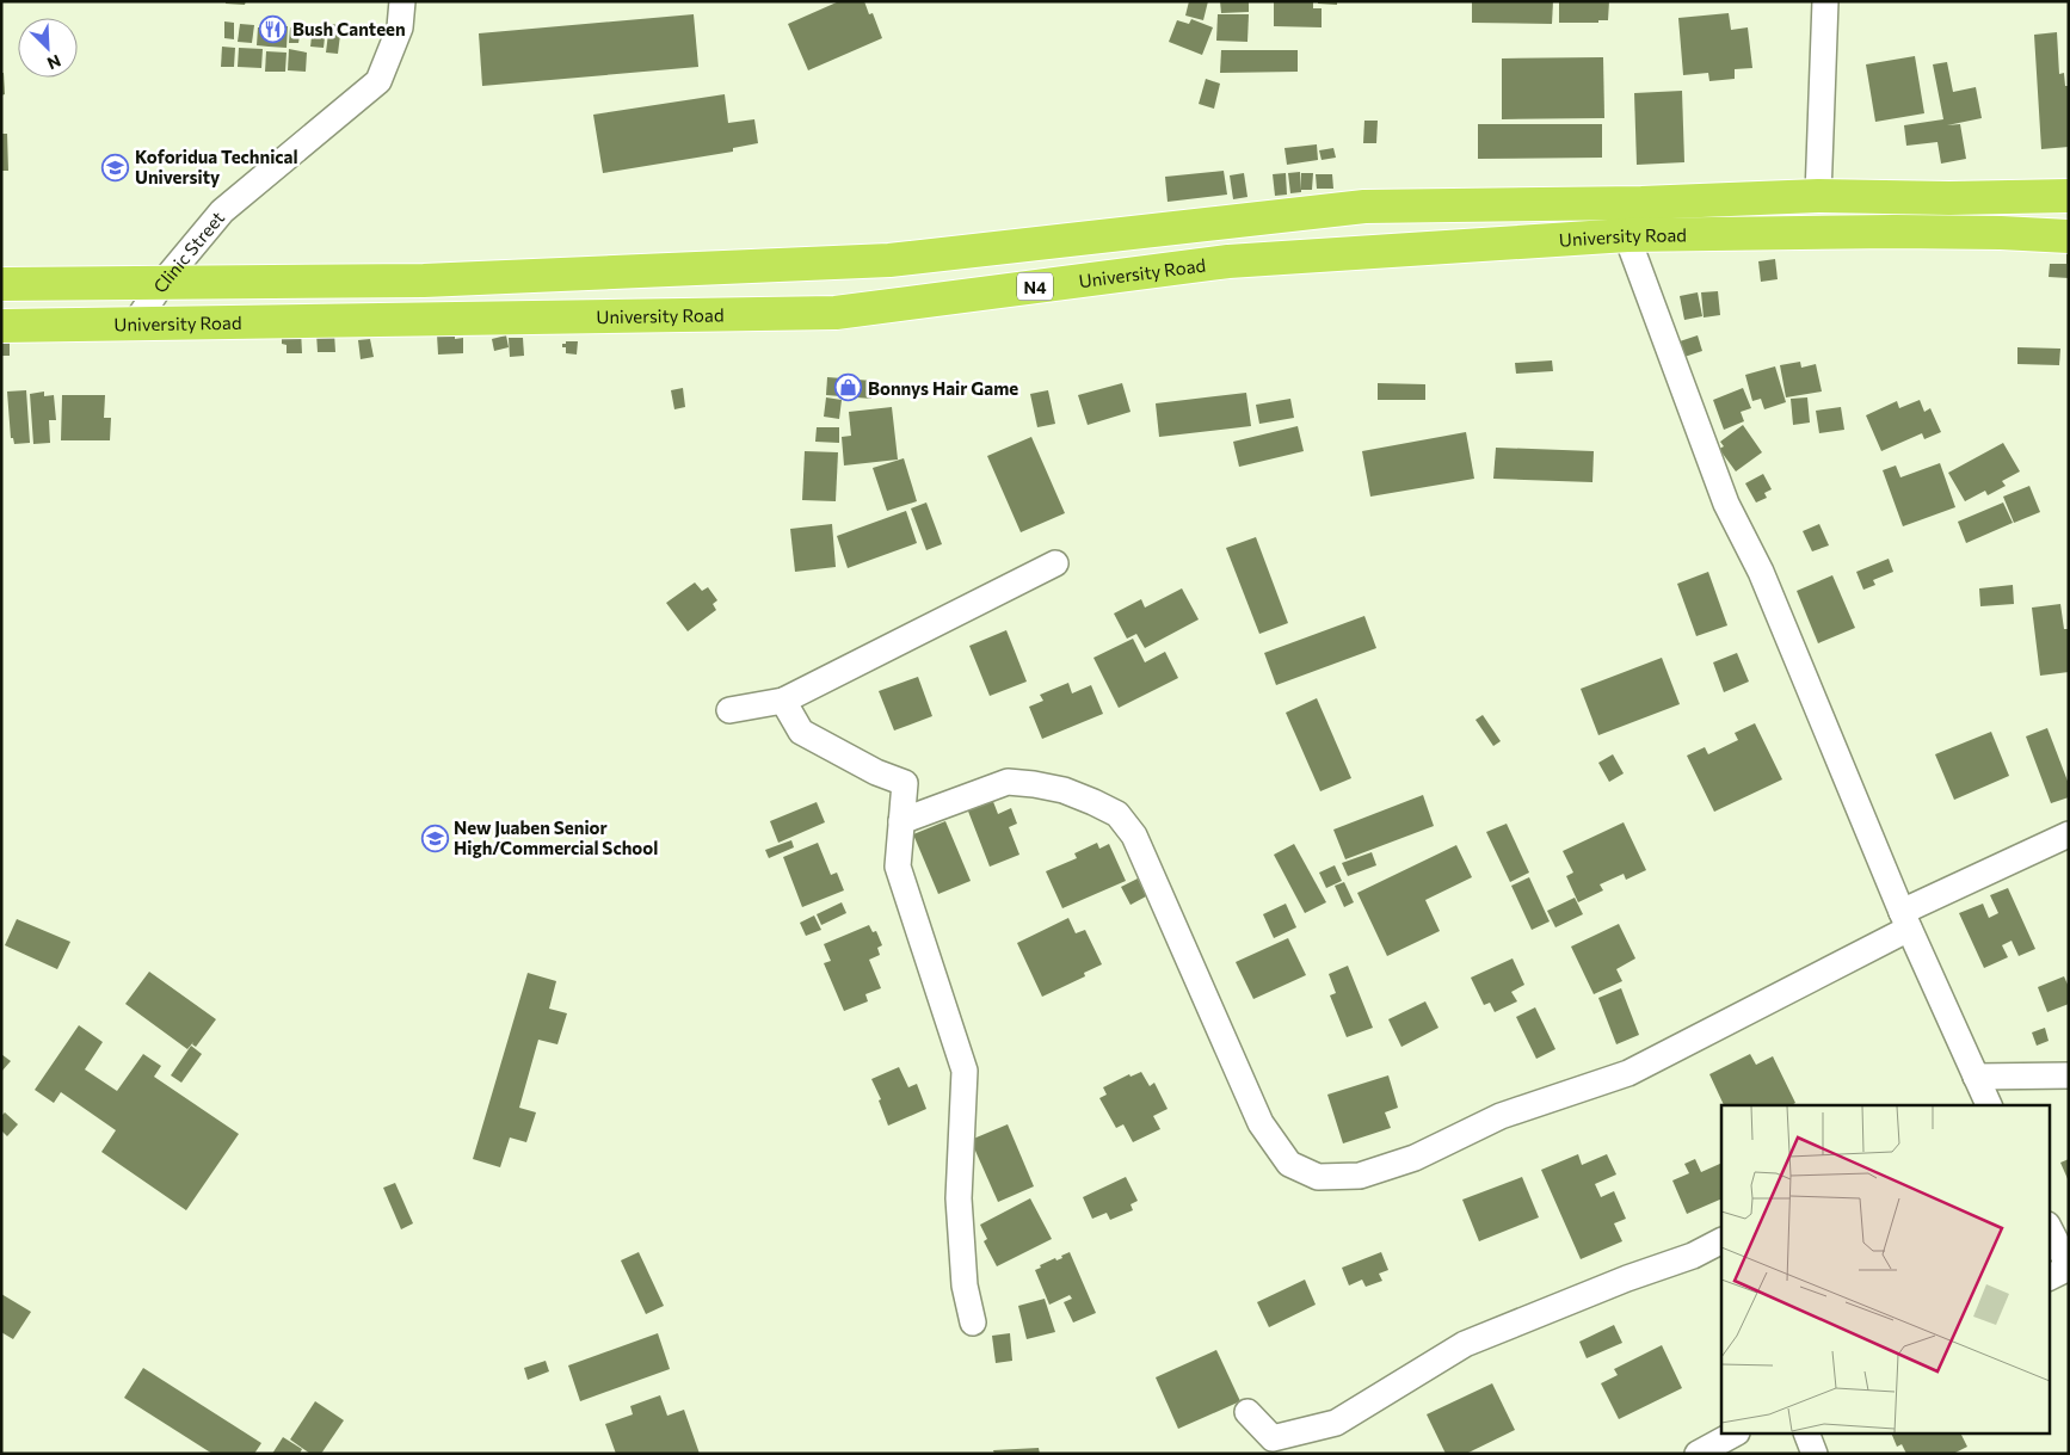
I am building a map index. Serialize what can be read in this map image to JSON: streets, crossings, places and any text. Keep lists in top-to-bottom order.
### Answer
{
  "streets": {
    "highway": ["University Road", "N4"],
    "street": ["Clinic Street"]
  },
  "crossings": [
    ["University Road", "Clinic Street"]
  ],
  "places": {
    "restaurant": ["Bush Canteen"],
    "school or university": ["Koforidua Technical University", "New Juaben Senior High/Commercial School"],
    "shop": ["Bonnys Hair Game"]
  },
  "north": "bottom right"
}
